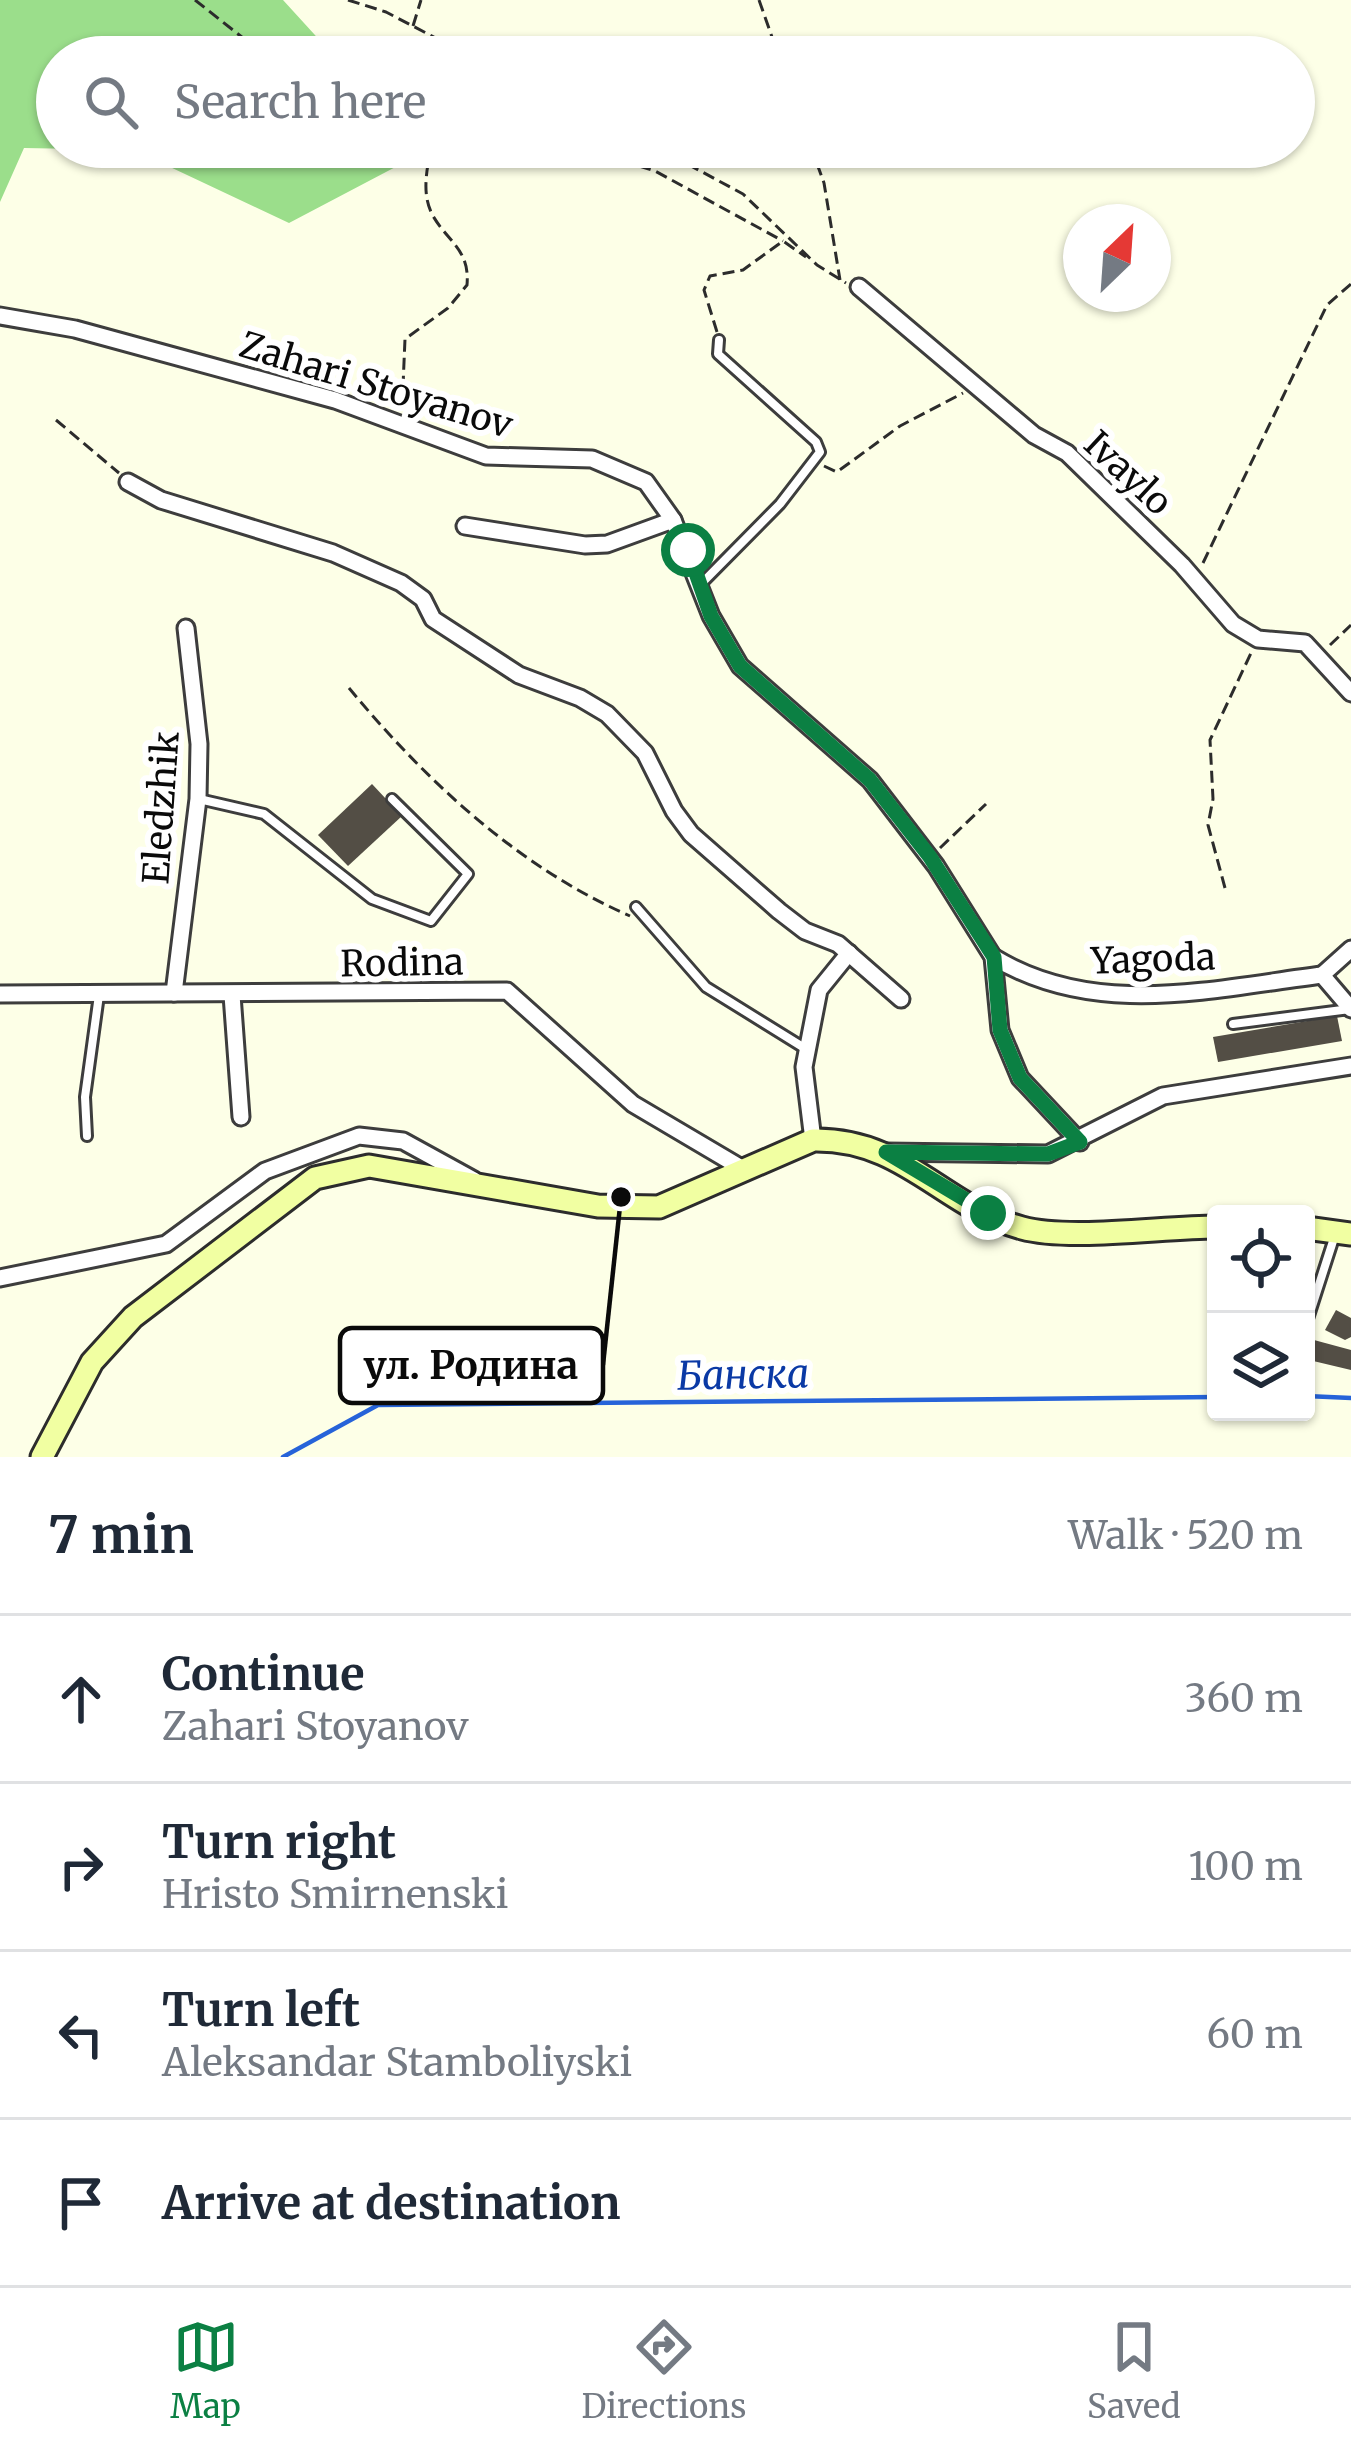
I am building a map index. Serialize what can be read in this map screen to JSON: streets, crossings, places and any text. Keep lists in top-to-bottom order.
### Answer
{
  "streets": {
    "street": [
      "Zahari Stoyanov",
      "Ivaylo",
      "Eledzhik",
      "Yagoda",
      "Rodina"
    ]
  },
  "crossings": [
    ["Zahari Stoyanov", "Yagoda"],
    ["Eledzhik", "Rodina"]
  ],
  "water": ["Банска"],
  "places": ["ул. Родина"],
  "north": "top right",
  "page": {
    "search": "Search here",
    "heading": ["7 min", "Walk · 520 m"],
    "list": [
      ["Continue", "Zahari Stoyanov", "360 m"],
      ["Turn right", "Hristo Smirnenski", "100 m"],
      ["Turn left", "Aleksandar Stamboliyski", "60 m"],
      "Arrive at destination"
    ],
    "nav": ["Map", "Directions", "Saved"]
  }
}
